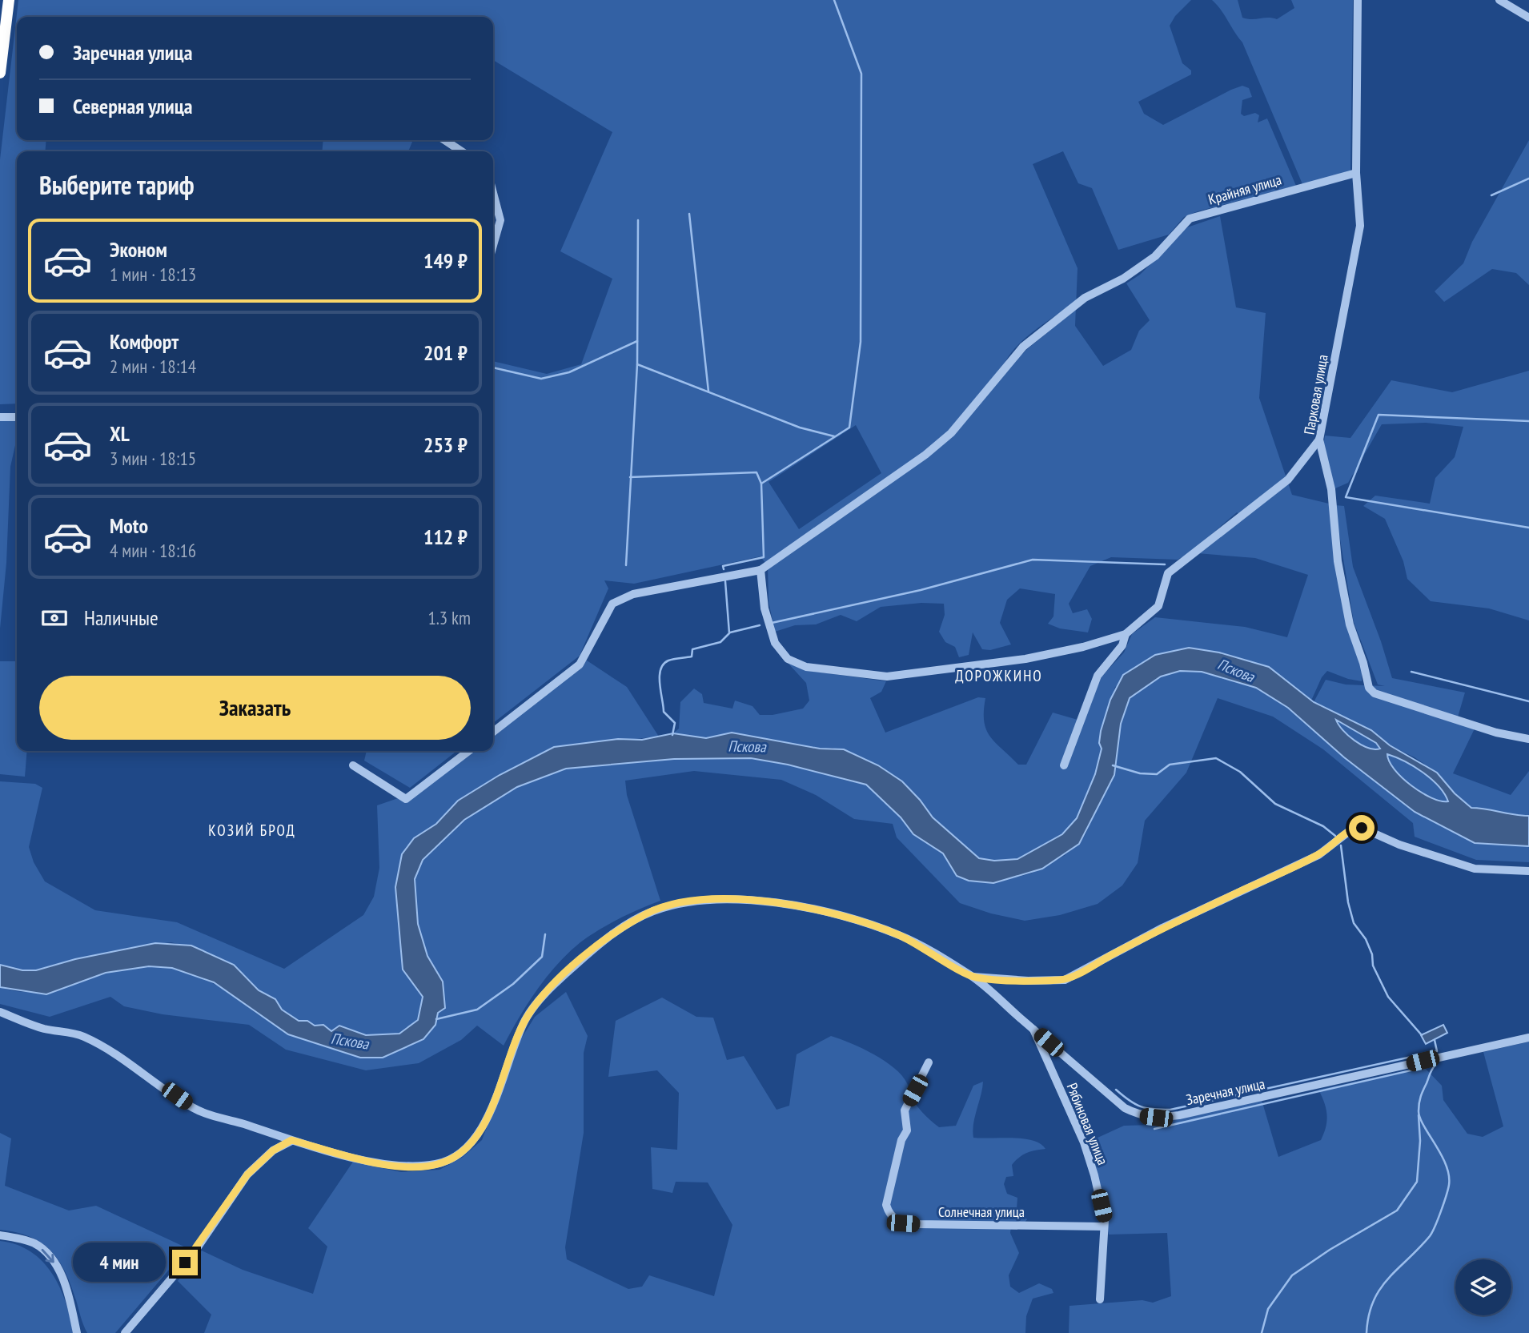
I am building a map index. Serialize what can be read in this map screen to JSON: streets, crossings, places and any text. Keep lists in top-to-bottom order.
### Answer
{
  "streets": {
    "street": [
      "Крайняя улица",
      "Парковая улица",
      "Заречная улица",
      "Рябиновая улица",
      "Солнечная улица"
    ]
  },
  "crossings": [
    ["Крайняя улица", "Парковая улица"],
    ["Заречная улица", "Рябиновая улица"],
    ["Рябиновая улица", "Солнечная улица"]
  ],
  "districts": ["ДОРОЖКИНО", "КОЗИЙ БРОД"],
  "water": ["Пскова"],
  "page": {
    "banner": ["Заречная улица", "Северная улица"],
    "heading": "Выберите тариф",
    "list": [
      {
        "name": "Эконом",
        "note": "1 мин · 18:13",
        "value": "149 ₽"
      },
      {
        "name": "Комфорт",
        "note": "2 мин · 18:14",
        "value": "201 ₽"
      },
      {
        "name": "XL",
        "note": "3 мин · 18:15",
        "value": "253 ₽"
      },
      {
        "name": "Moto",
        "note": "4 мин · 18:16",
        "value": "112 ₽"
      }
    ],
    "pay": ["Наличные", "1.3 km"],
    "buttons": "Заказать",
    "bubble": "4 мин"
  }
}
